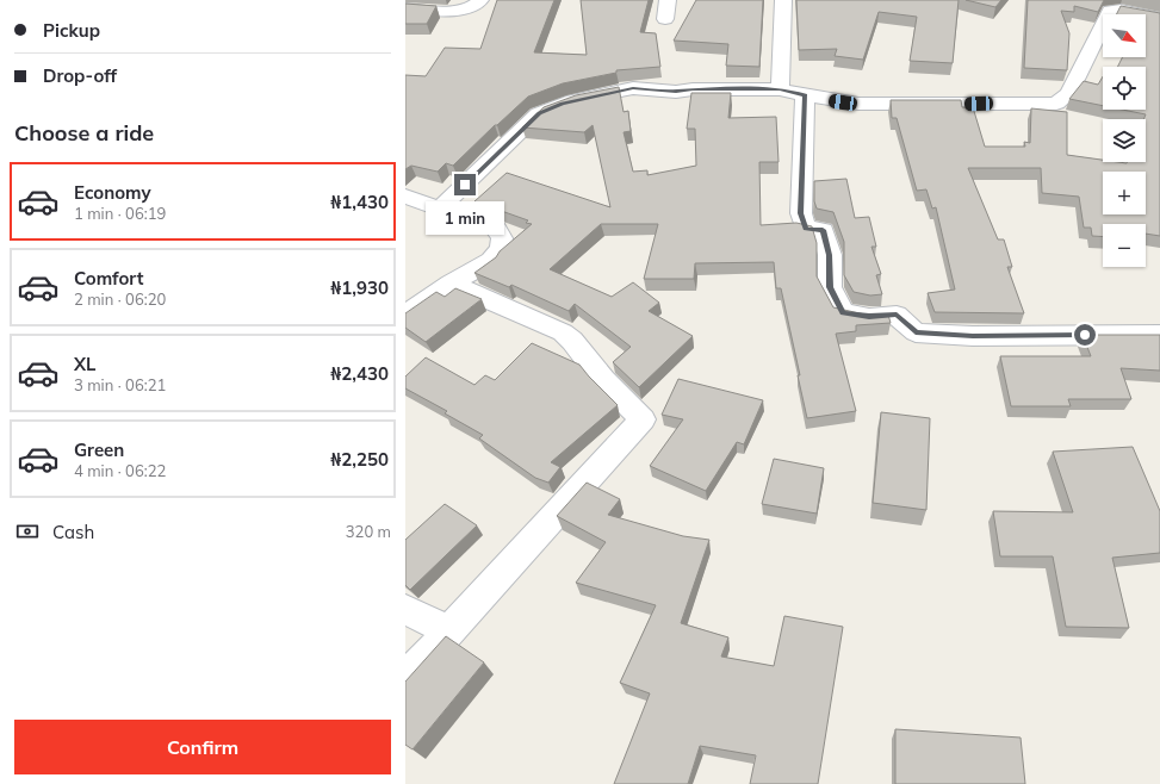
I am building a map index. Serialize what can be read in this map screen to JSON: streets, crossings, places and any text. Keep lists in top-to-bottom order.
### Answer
{
  "north": "bottom right",
  "page": {
    "banner": ["Pickup", "Drop-off"],
    "map_buttons": ["+", "−"],
    "heading": "Choose a ride",
    "list": [
      {
        "name": "Economy",
        "note": "1 min · 06:19",
        "value": "₦1,430"
      },
      {
        "name": "Comfort",
        "note": "2 min · 06:20",
        "value": "₦1,930"
      },
      {
        "name": "XL",
        "note": "3 min · 06:21",
        "value": "₦2,430"
      },
      {
        "name": "Green",
        "note": "4 min · 06:22",
        "value": "₦2,250"
      }
    ],
    "bubble": "1 min",
    "pay": ["Cash", "320 m"],
    "buttons": "Confirm"
  }
}
